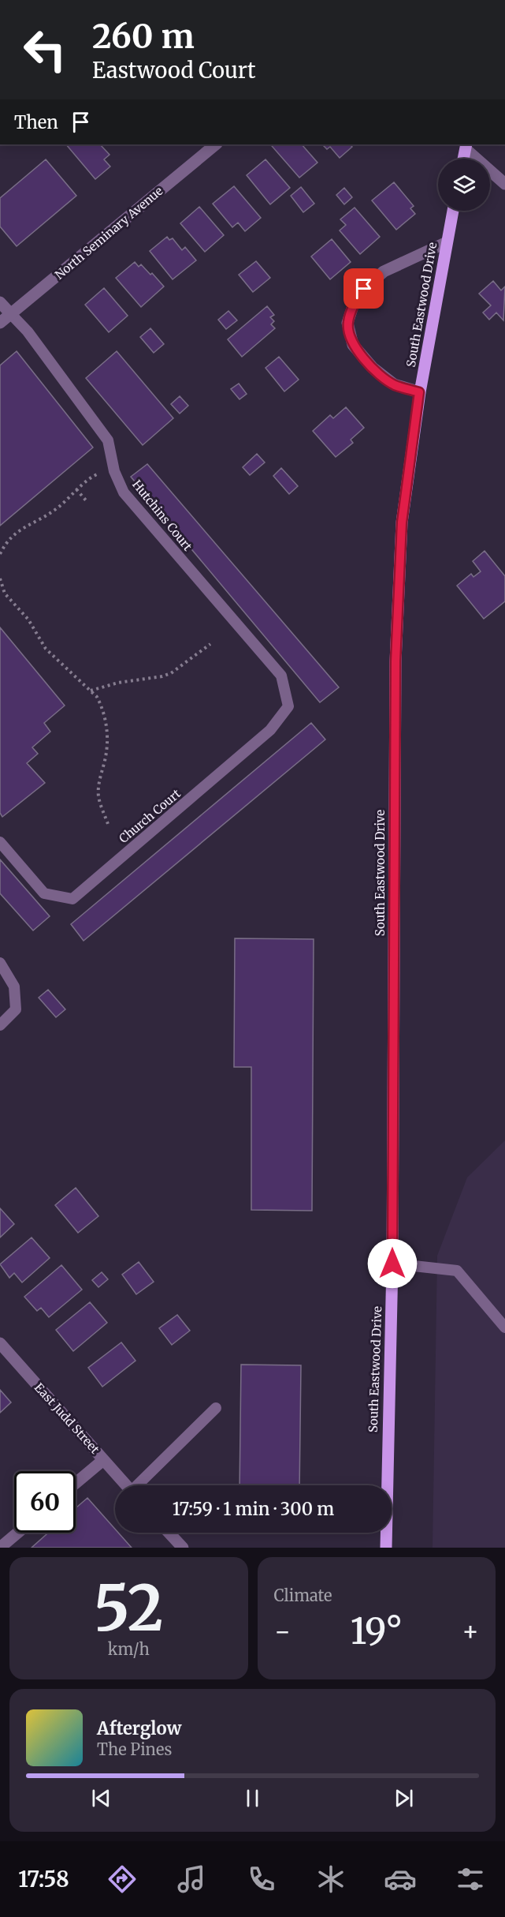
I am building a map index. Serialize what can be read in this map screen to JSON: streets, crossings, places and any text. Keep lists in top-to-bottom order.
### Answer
{
  "streets": {
    "main road": ["South Eastwood Drive"],
    "street": ["North Seminary Avenue", "East Judd Street"],
    "lane": ["Hutchins Court", "Church Court"]
  },
  "crossings": [
    ["North Seminary Avenue", "Hutchins Court"],
    ["Hutchins Court", "Church Court"]
  ],
  "page": {
    "turn": ["260 m", "Eastwood Court"],
    "then": "Then",
    "limit": "60",
    "trip": "17:59 · 1 min · 300 m",
    "tile": [
      ["52", "km/h"],
      "Climate"
    ],
    "heat": ["−", "19°", "+"],
    "song": ["Afterglow", "The Pines"],
    "tabs": "17:58"
  }
}
